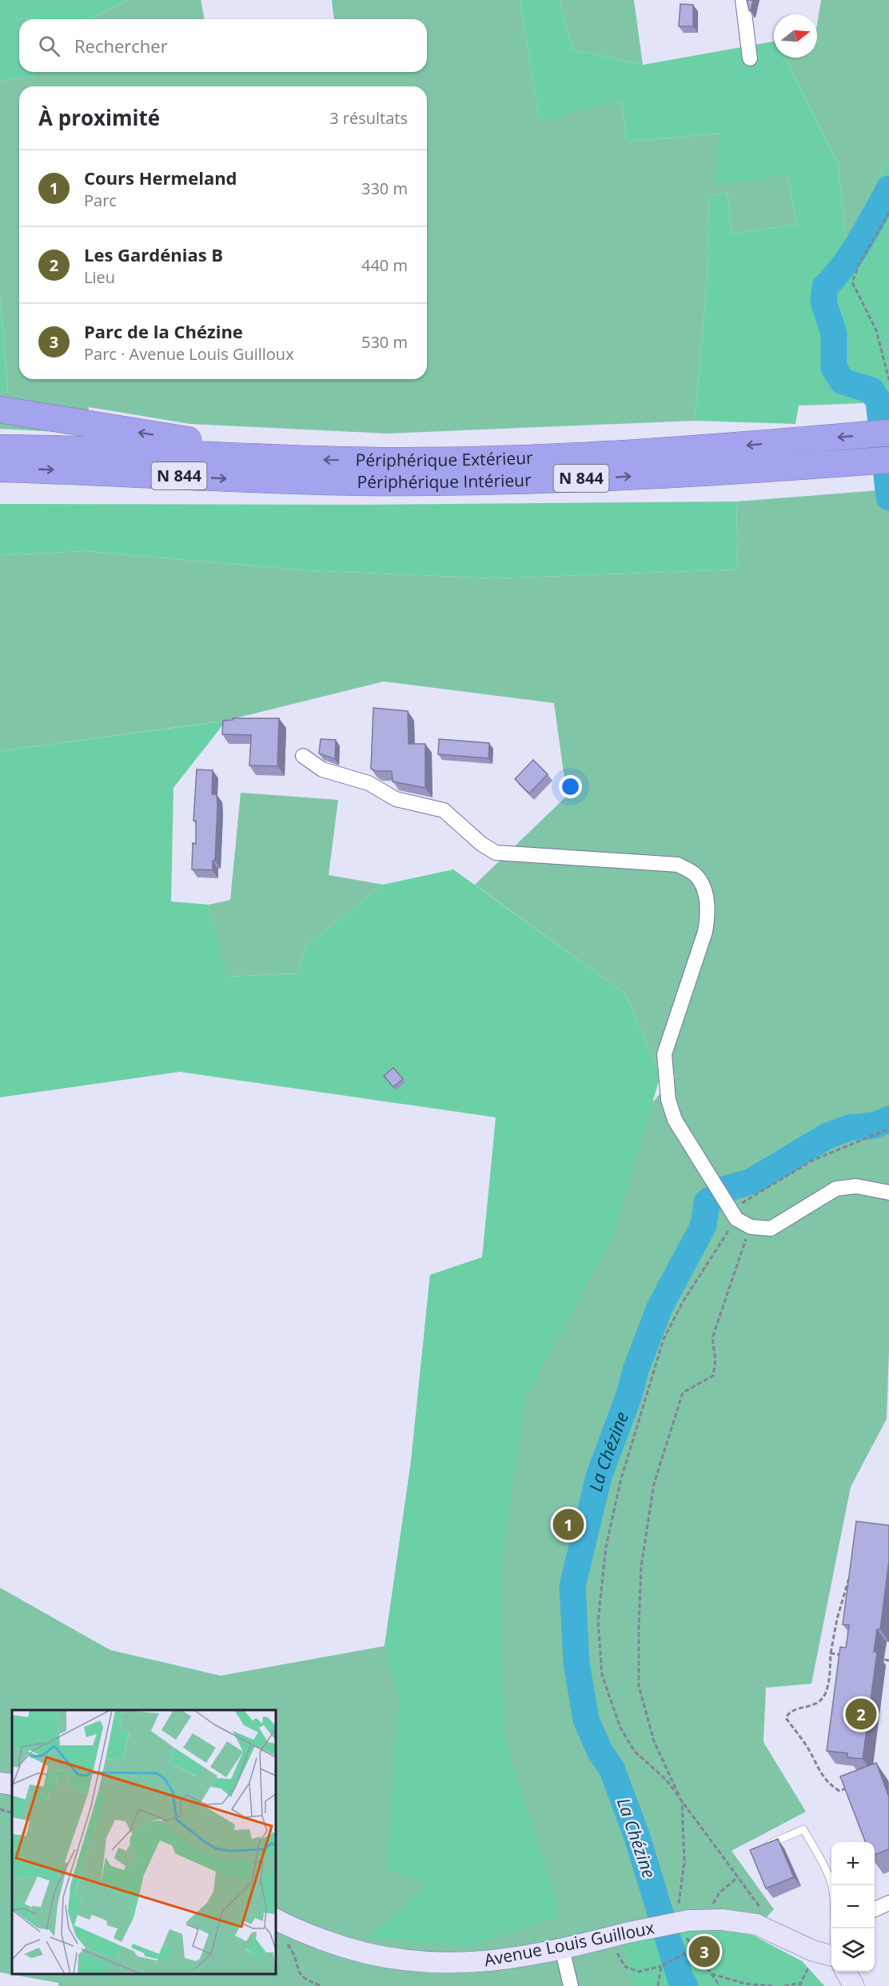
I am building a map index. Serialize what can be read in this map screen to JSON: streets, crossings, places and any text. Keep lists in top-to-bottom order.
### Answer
{
  "streets": {
    "highway": ["Périphérique Extérieur", "N 844", "Périphérique Intérieur"],
    "street": ["Avenue Louis Guilloux"]
  },
  "one_way": ["Périphérique Extérieur", "Périphérique Intérieur"],
  "water": ["La Chézine"],
  "north": "right",
  "page": {
    "search": "Rechercher",
    "heading": ["À proximité", "3 résultats"],
    "list": [
      {
        "mark": "1",
        "name": "Cours Hermeland",
        "note": "Parc",
        "value": "330 m"
      },
      {
        "mark": "2",
        "name": "Les Gardénias B",
        "note": "Lieu",
        "value": "440 m"
      },
      {
        "mark": "3",
        "name": "Parc de la Chézine",
        "note": "Parc · Avenue Louis Guilloux",
        "value": "530 m"
      }
    ],
    "pins": ["1", "2", "3"],
    "map_buttons": ["+", "−"]
  }
}
